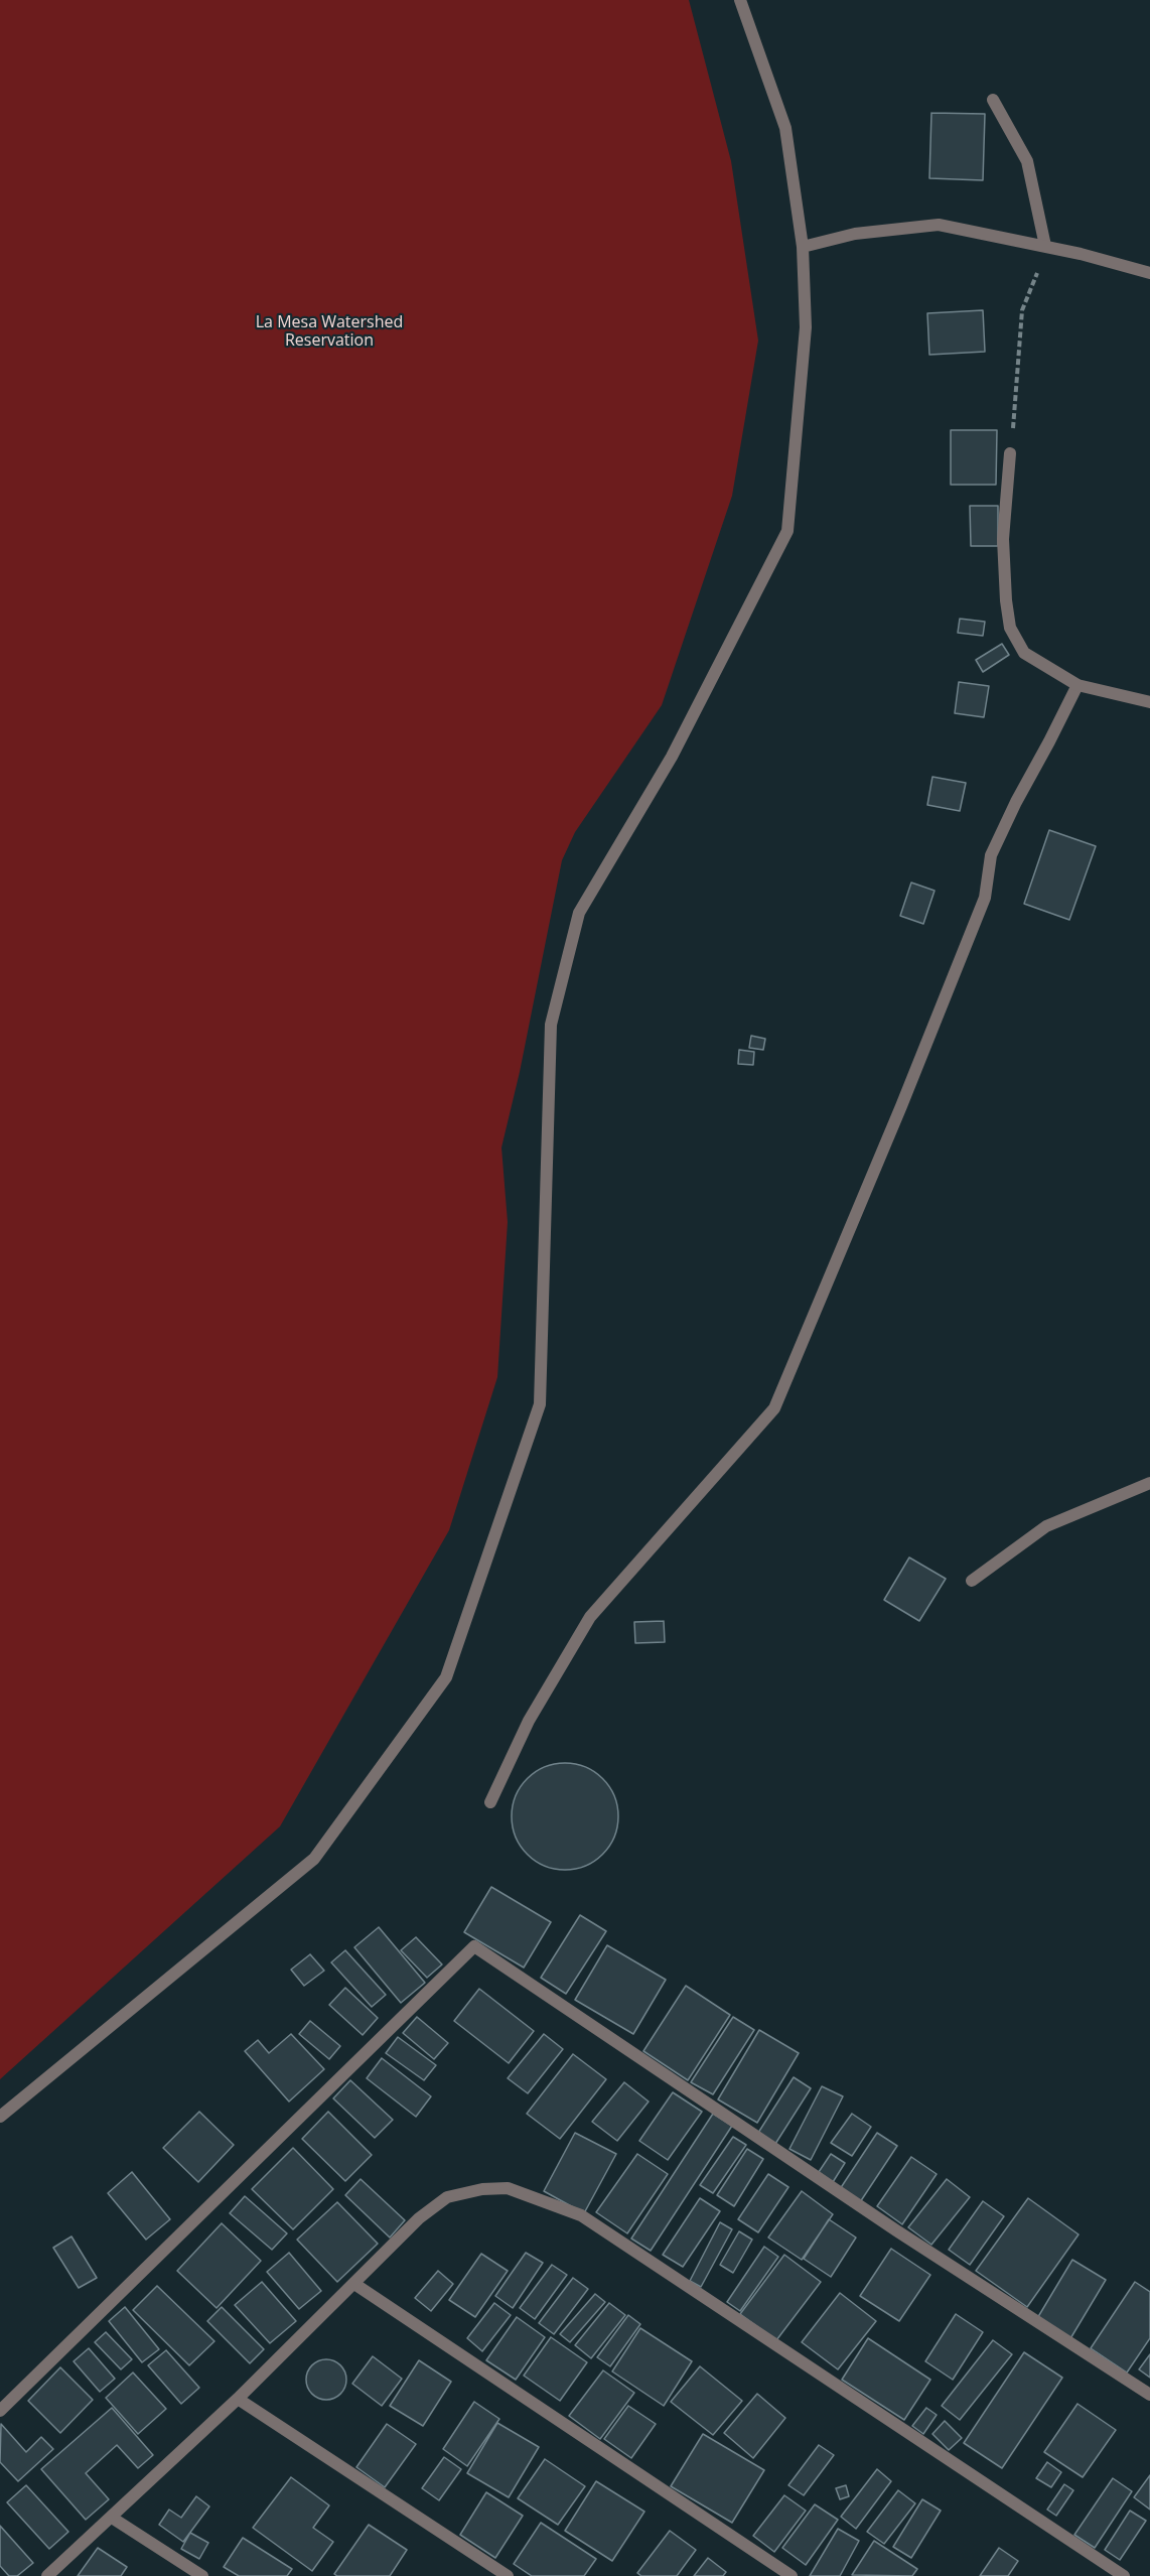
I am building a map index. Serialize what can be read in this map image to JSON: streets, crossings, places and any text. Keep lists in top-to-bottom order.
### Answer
{
  "parks": ["La Mesa Watershed Reservation"]
}
